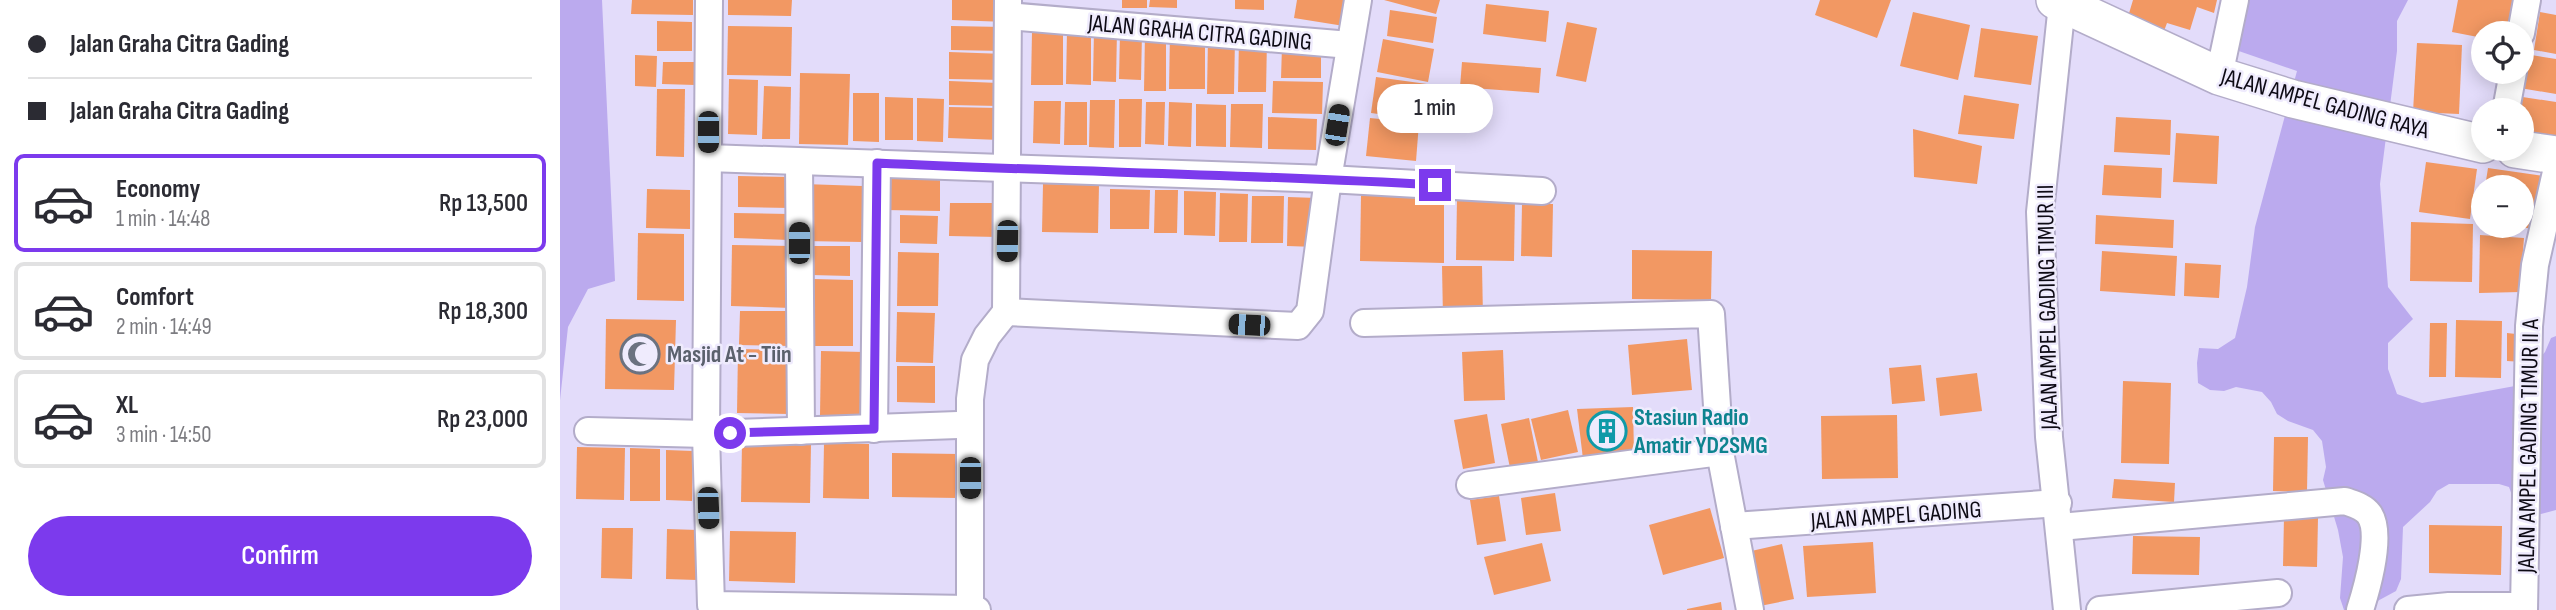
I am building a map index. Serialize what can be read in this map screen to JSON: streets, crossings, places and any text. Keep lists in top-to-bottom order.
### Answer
{
  "streets": {
    "main road": ["JALAN AMPEL GADING RAYA"],
    "street": [
      "JALAN GRAHA CITRA GADING",
      "JALAN AMPEL GADING TIMUR III",
      "JALAN AMPEL GADING TIMUR II A",
      "JALAN AMPEL GADING"
    ]
  },
  "crossings": [
    ["JALAN AMPEL GADING RAYA", "JALAN AMPEL GADING TIMUR III"],
    ["JALAN AMPEL GADING TIMUR III", "JALAN AMPEL GADING"]
  ],
  "places": {
    "mosque": ["Masjid At - Tiin"],
    "building": ["Stasiun Radio Amatir YD2SMG"]
  },
  "page": {
    "banner": ["Jalan Graha Citra Gading", "Jalan Graha Citra Gading"],
    "map_buttons": ["+", "−"],
    "bubble": "1 min",
    "list": [
      {
        "name": "Economy",
        "note": "1 min · 14:48",
        "value": "Rp 13,500"
      },
      {
        "name": "Comfort",
        "note": "2 min · 14:49",
        "value": "Rp 18,300"
      },
      {
        "name": "XL",
        "note": "3 min · 14:50",
        "value": "Rp 23,000"
      }
    ],
    "buttons": "Confirm"
  }
}
